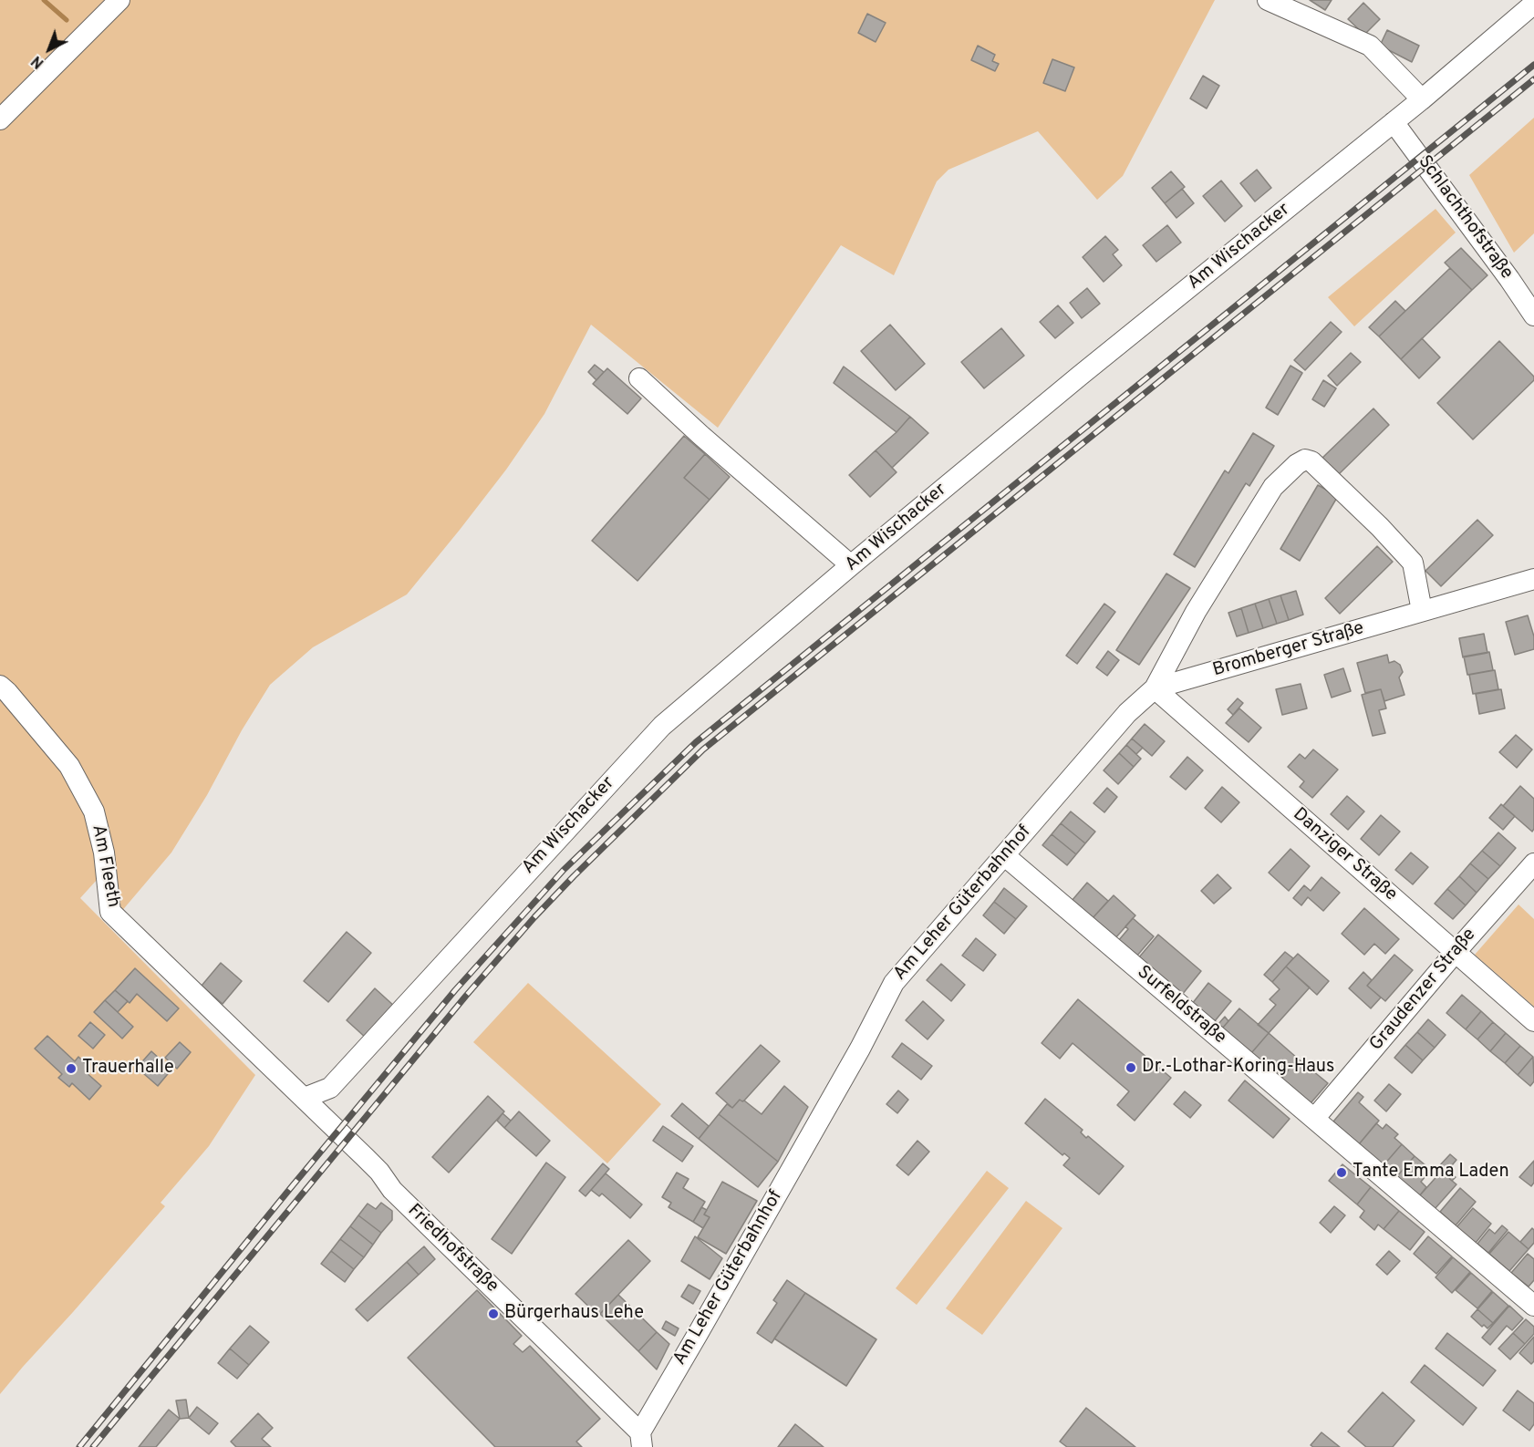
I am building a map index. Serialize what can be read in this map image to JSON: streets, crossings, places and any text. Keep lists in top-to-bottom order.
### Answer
{
  "streets": {
    "street": [
      "Schlachthofstraße",
      "Am Wischacker",
      "Bromberger Straße",
      "Danziger Straße",
      "Am Fleeth",
      "Am Leher Güterbahnhof",
      "Graudenzer Straße",
      "Surfeldstraße",
      "Friedhofstraße"
    ]
  },
  "crossings": [
    ["Schlachthofstraße", "Am Wischacker"],
    ["Am Wischacker", "Am Fleeth"],
    ["Am Wischacker", "Friedhofstraße"],
    ["Bromberger Straße", "Danziger Straße"],
    ["Bromberger Straße", "Am Leher Güterbahnhof"],
    ["Danziger Straße", "Am Leher Güterbahnhof"],
    ["Danziger Straße", "Graudenzer Straße"],
    ["Am Fleeth", "Friedhofstraße"],
    ["Am Leher Güterbahnhof", "Surfeldstraße"],
    ["Am Leher Güterbahnhof", "Friedhofstraße"],
    ["Graudenzer Straße", "Surfeldstraße"]
  ],
  "places": [
    "Dr.-Lothar-Koring-Haus",
    "Trauerhalle",
    "Tante Emma Laden",
    "Bürgerhaus Lehe"
  ],
  "north": "bottom left"
}
